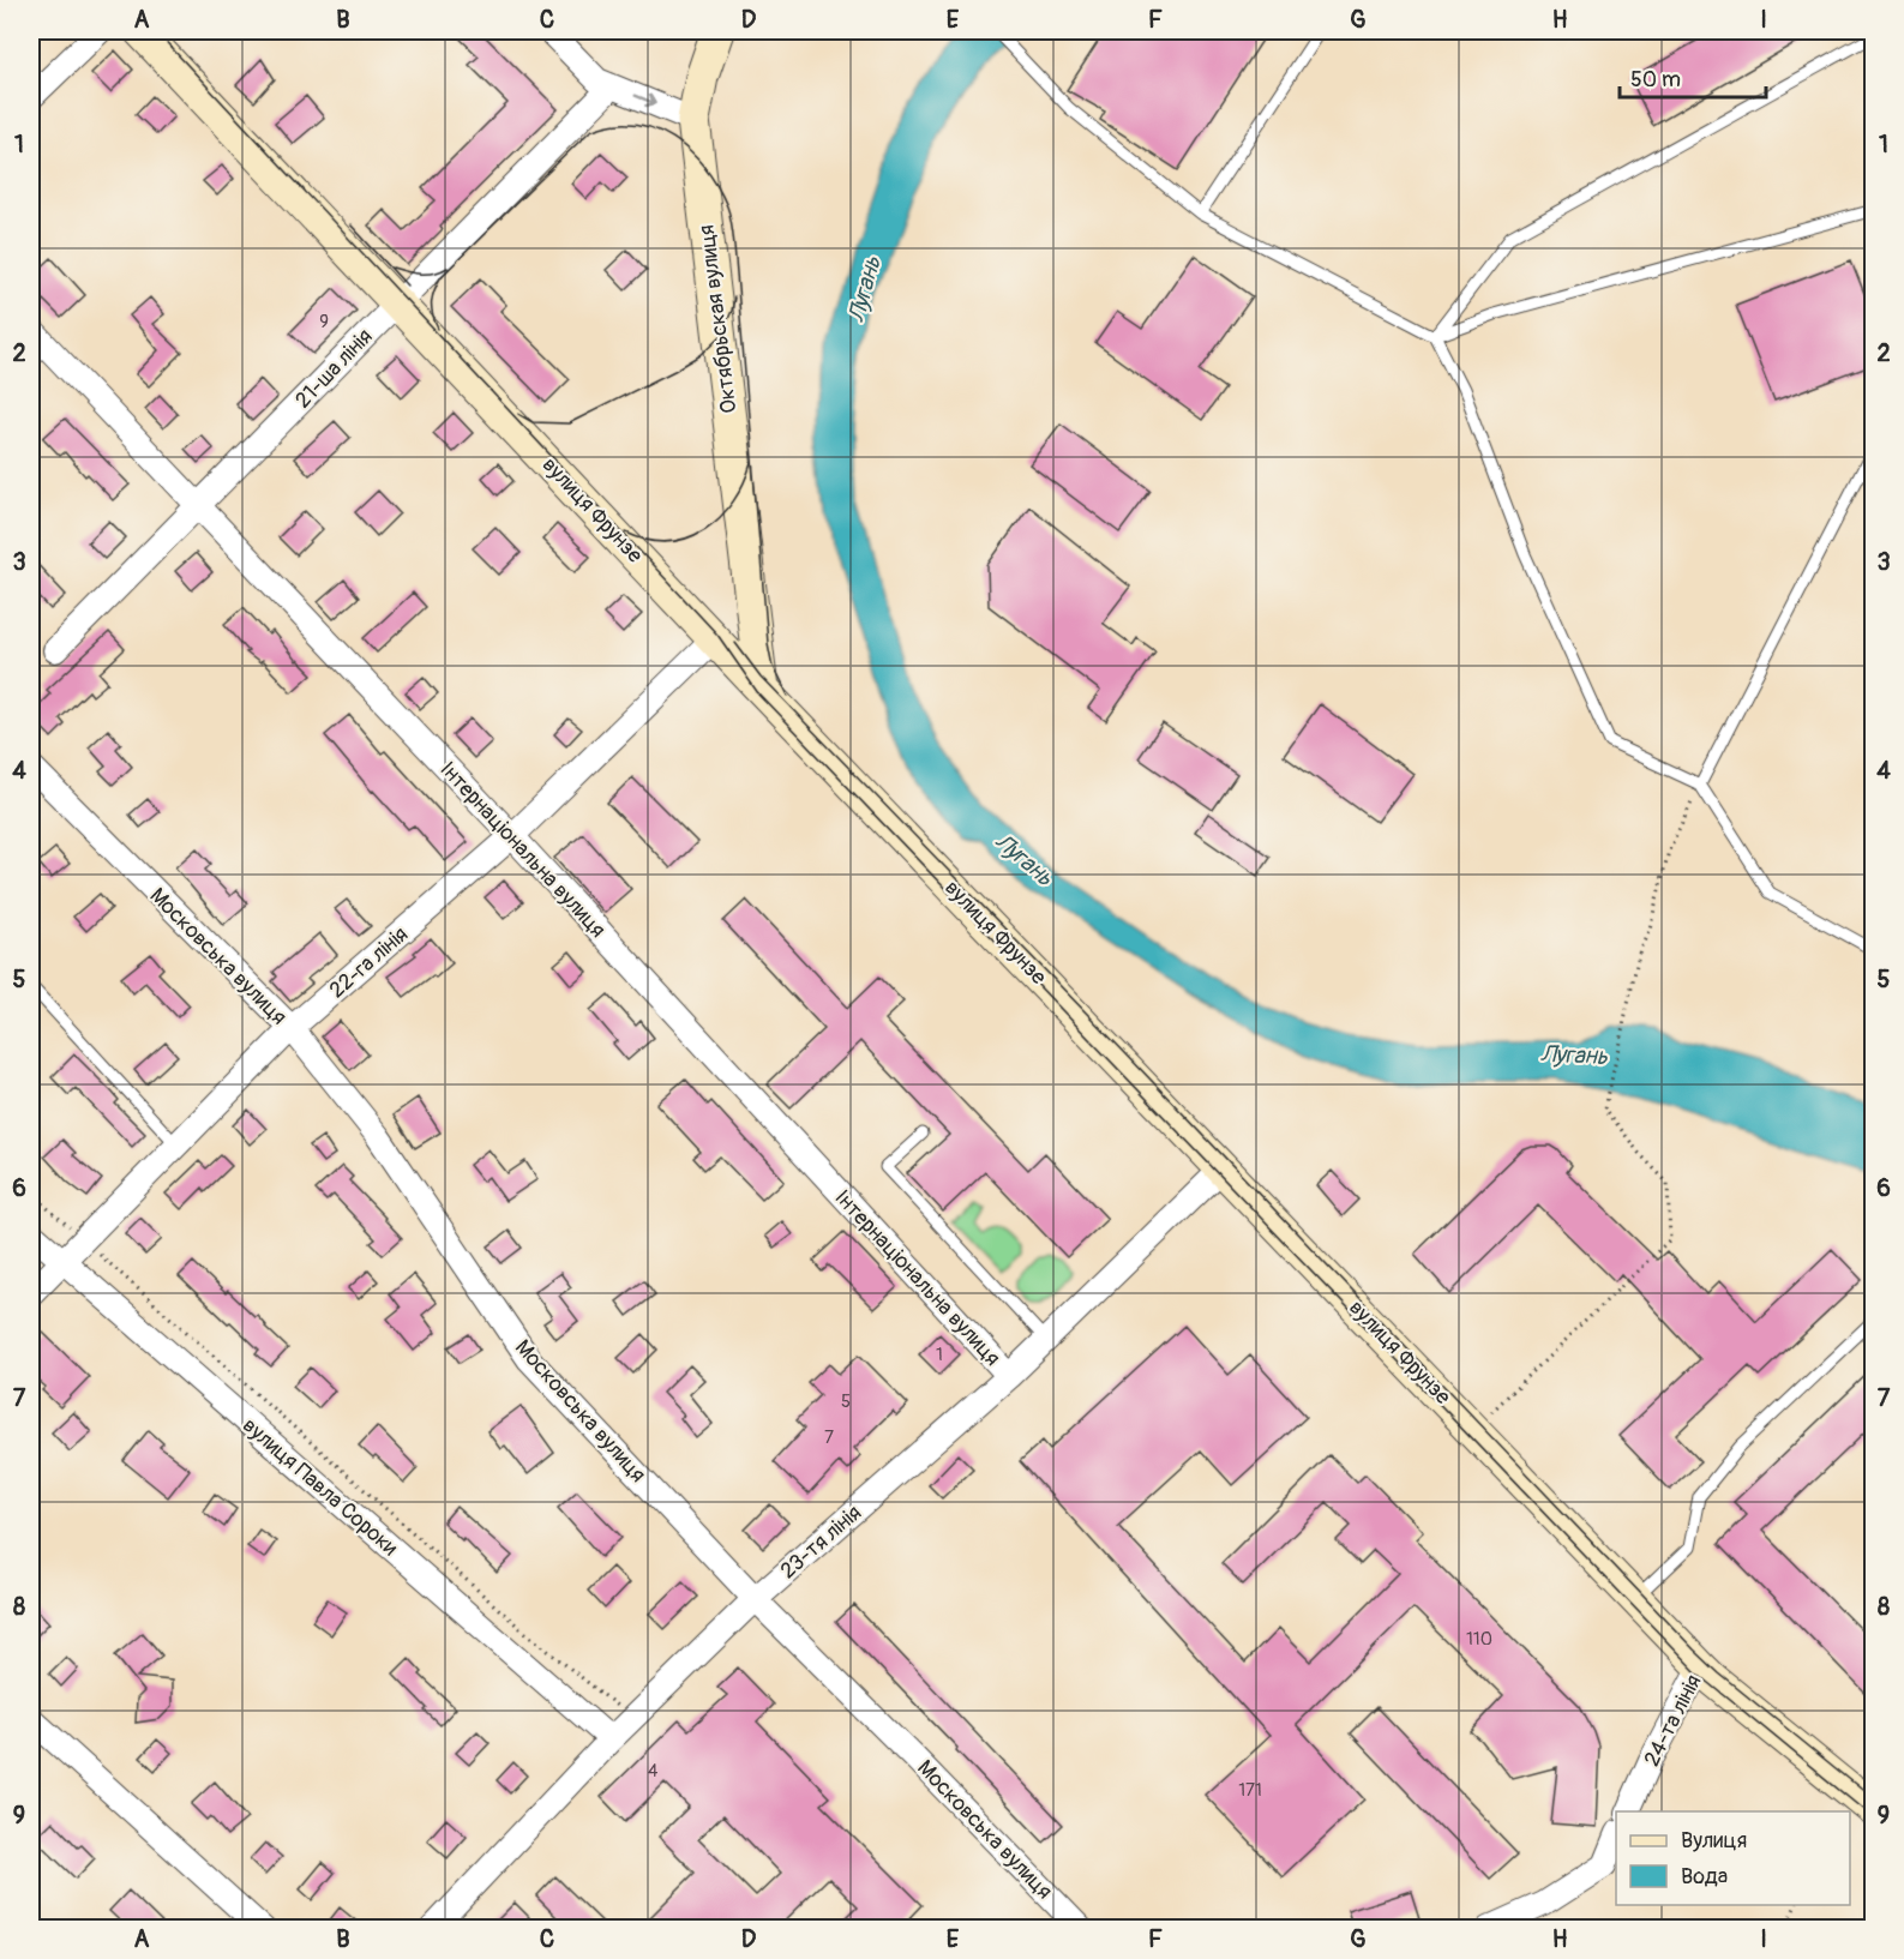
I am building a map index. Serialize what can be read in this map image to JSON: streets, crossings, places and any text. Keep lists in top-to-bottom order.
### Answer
{
  "streets": {
    "street": [
      "Октябрьская вулиця",
      "21-ша лінія",
      "вулиця Фрунзе",
      "Інтернаціональна вулиця",
      "Московська вулиця",
      "22-га лінія",
      "вулиця Павла Сороки",
      "23-тя лінія",
      "24-та лінія"
    ]
  },
  "crossings": [
    ["Октябрьская вулиця", "вулиця Фрунзе"],
    ["21-ша лінія", "вулиця Фрунзе"],
    ["21-ша лінія", "Інтернаціональна вулиця"],
    ["вулиця Фрунзе", "22-га лінія"],
    ["вулиця Фрунзе", "23-тя лінія"],
    ["вулиця Фрунзе", "24-та лінія"],
    ["Інтернаціональна вулиця", "22-га лінія"],
    ["Інтернаціональна вулиця", "23-тя лінія"],
    ["Московська вулиця", "22-га лінія"],
    ["Московська вулиця", "23-тя лінія"],
    ["22-га лінія", "вулиця Павла Сороки"],
    ["вулиця Павла Сороки", "23-тя лінія"]
  ],
  "water": ["Лугань"],
  "house_numbers": [
    "9",
    "1",
    "5",
    "7",
    "110",
    "4",
    "171"
  ],
  "legend": ["Вулиця", "Вода"],
  "scale_bar": "50 m",
  "grid": {
    "columns": [
      "A",
      "B",
      "C",
      "D",
      "E",
      "F",
      "G",
      "H",
      "I"
    ],
    "rows": [
      "1",
      "2",
      "3",
      "4",
      "5",
      "6",
      "7",
      "8",
      "9"
    ]
  }
}
